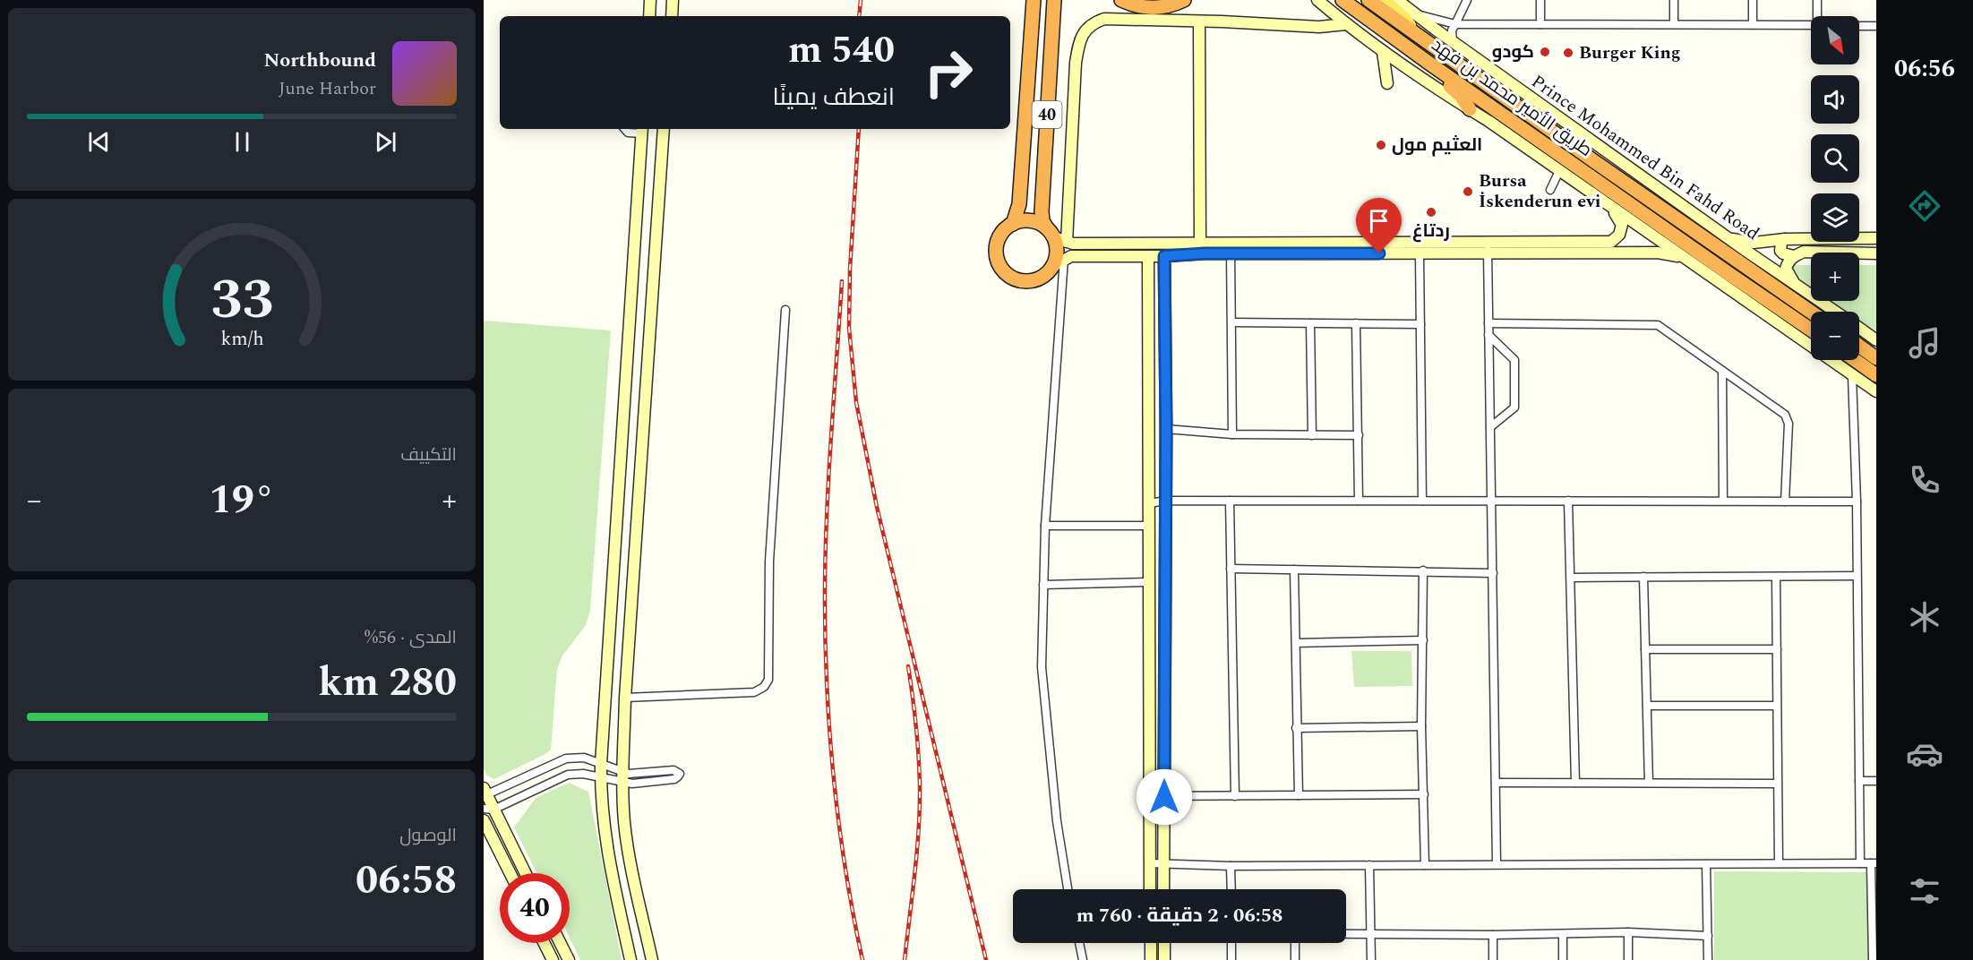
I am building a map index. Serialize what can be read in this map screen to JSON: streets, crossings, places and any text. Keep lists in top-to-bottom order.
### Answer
{
  "streets": {
    "highway": ["طريق الأمير محمد بن فهد", "40"],
    "street": ["Prince Mohammed Bin Fahd Road"]
  },
  "places": [
    "كودو",
    "Burger King",
    "العثيم مول",
    "Bursa İskenderun evi",
    "ردتاغ"
  ],
  "north": "bottom right",
  "page": {
    "tabs": "06:56",
    "map_buttons": ["+", "−"],
    "turn": ["540 m", "انعطف يمينًا"],
    "song": ["Northbound", "June Harbor"],
    "tile": [
      "التكييف",
      ["المدى · 56%", "280 km"],
      ["الوصول", "06:58"]
    ],
    "heat": ["−", "19°", "+"],
    "limit": "40",
    "trip": "06:58 · 2 دقيقة · 760 m",
    "gauge": ["33", "km/h"]
  }
}
